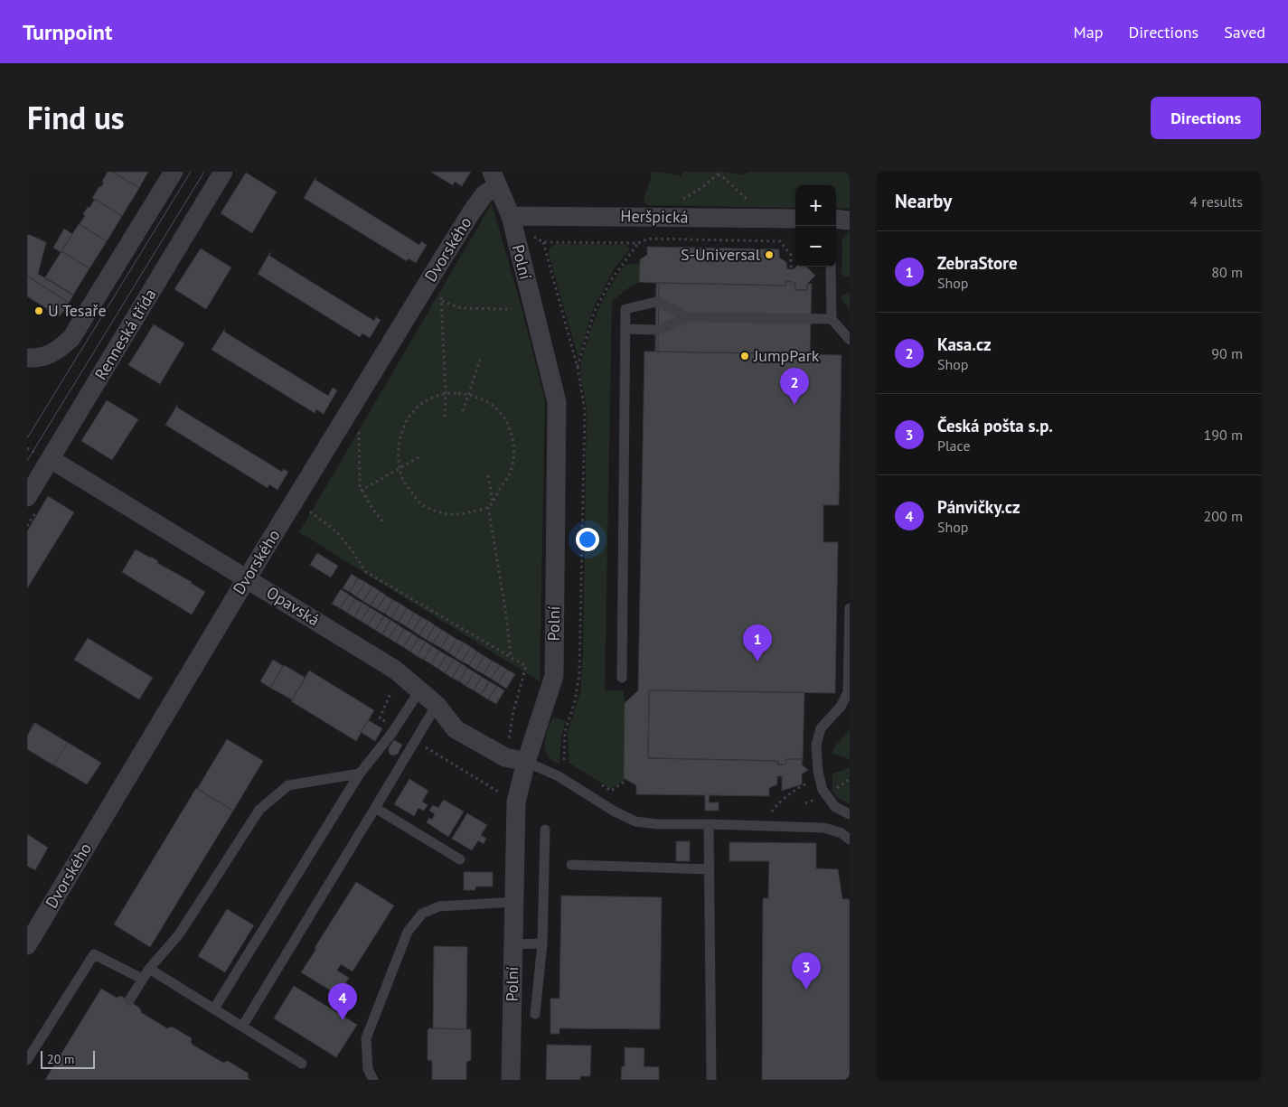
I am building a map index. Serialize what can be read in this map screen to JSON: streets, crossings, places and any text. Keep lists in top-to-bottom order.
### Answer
{
  "streets": {
    "street": [
      "Heršpická",
      "Dvorského",
      "Polní",
      "Renneská třída",
      "Opavská"
    ]
  },
  "crossings": [
    ["Heršpická", "Polní"],
    ["Dvorského", "Polní"],
    ["Dvorského", "Opavská"],
    ["Polní", "Opavská"],
    ["Renneská třída", "Opavská"]
  ],
  "places": ["S-Universal", "U Tesaře", "JumpPark"],
  "scale_bar": "20 m",
  "page": {
    "header": "Turnpoint",
    "nav": ["Map", "Directions", "Saved"],
    "title": "Find us",
    "buttons": "Directions",
    "heading": ["Nearby", "4 results"],
    "map_buttons": ["+", "−"],
    "list": [
      {
        "mark": "1",
        "name": "ZebraStore",
        "note": "Shop",
        "value": "80 m"
      },
      {
        "mark": "2",
        "name": "Kasa.cz",
        "note": "Shop",
        "value": "90 m"
      },
      {
        "mark": "3",
        "name": "Česká pošta s.p.",
        "note": "Place",
        "value": "190 m"
      },
      {
        "mark": "4",
        "name": "Pánvičky.cz",
        "note": "Shop",
        "value": "200 m"
      }
    ],
    "pins": [
      "2",
      "1",
      "3",
      "4"
    ],
    "scale": "20 m"
  }
}
